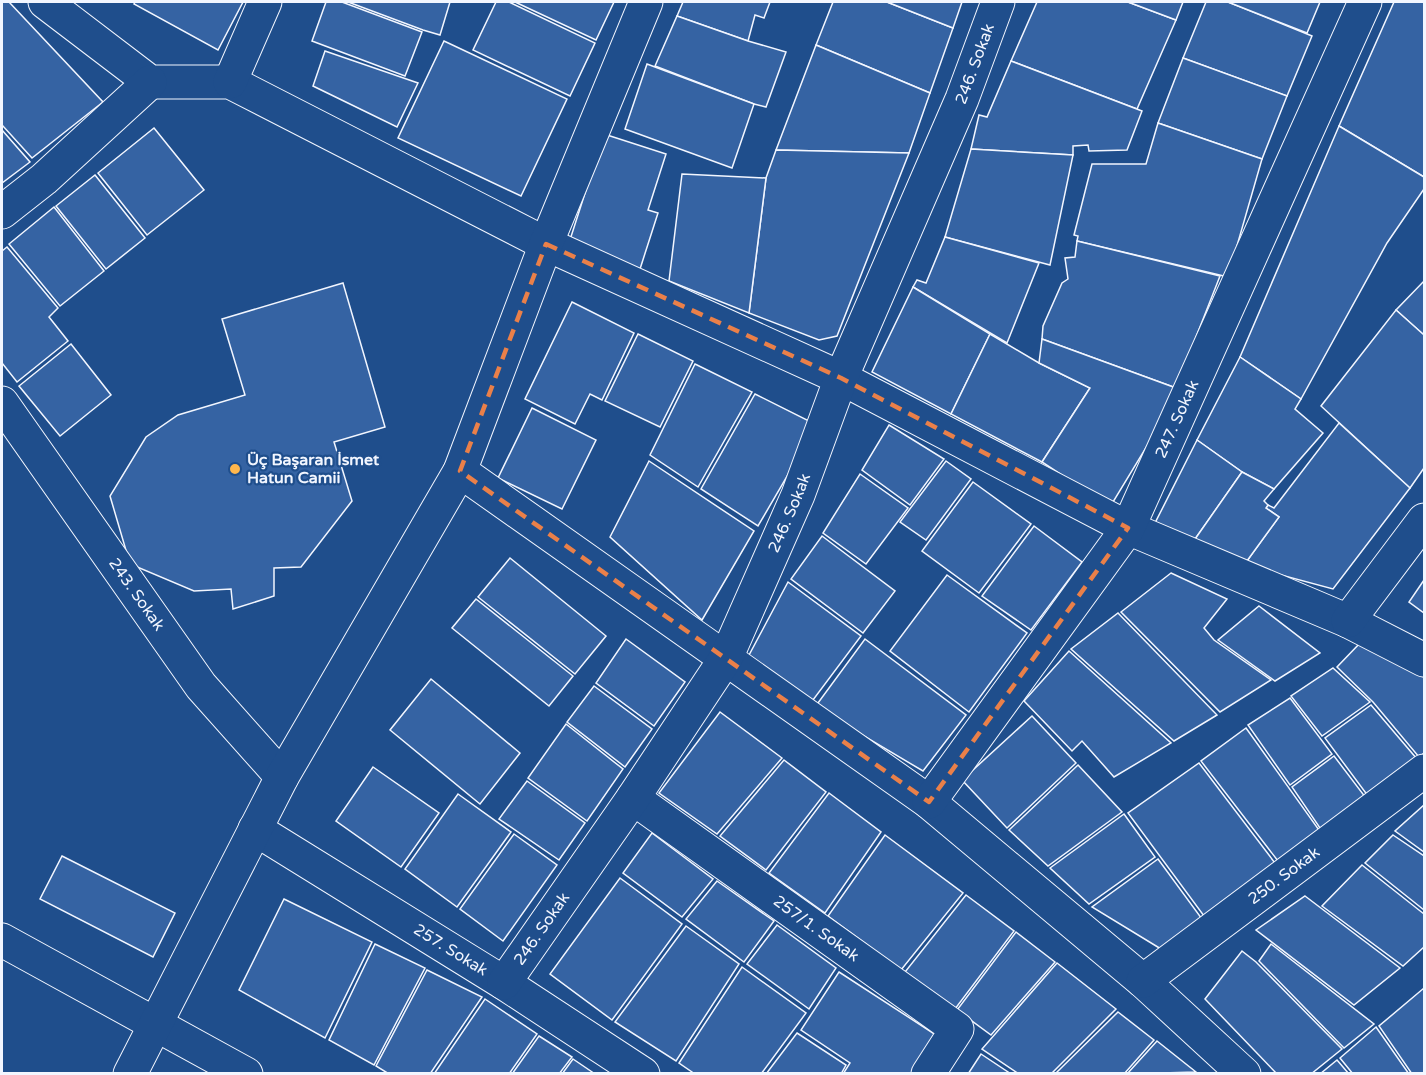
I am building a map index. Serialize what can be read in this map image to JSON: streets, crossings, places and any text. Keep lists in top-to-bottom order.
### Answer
{
  "streets": {
    "street": [
      "246. Sokak",
      "247. Sokak",
      "243. Sokak",
      "250. Sokak",
      "257/1. Sokak",
      "257. Sokak"
    ]
  },
  "crossings": [
    ["246. Sokak", "257/1. Sokak"],
    ["246. Sokak", "257. Sokak"]
  ],
  "places": ["Üç Başaran İsmet Hatun Camii"]
}
